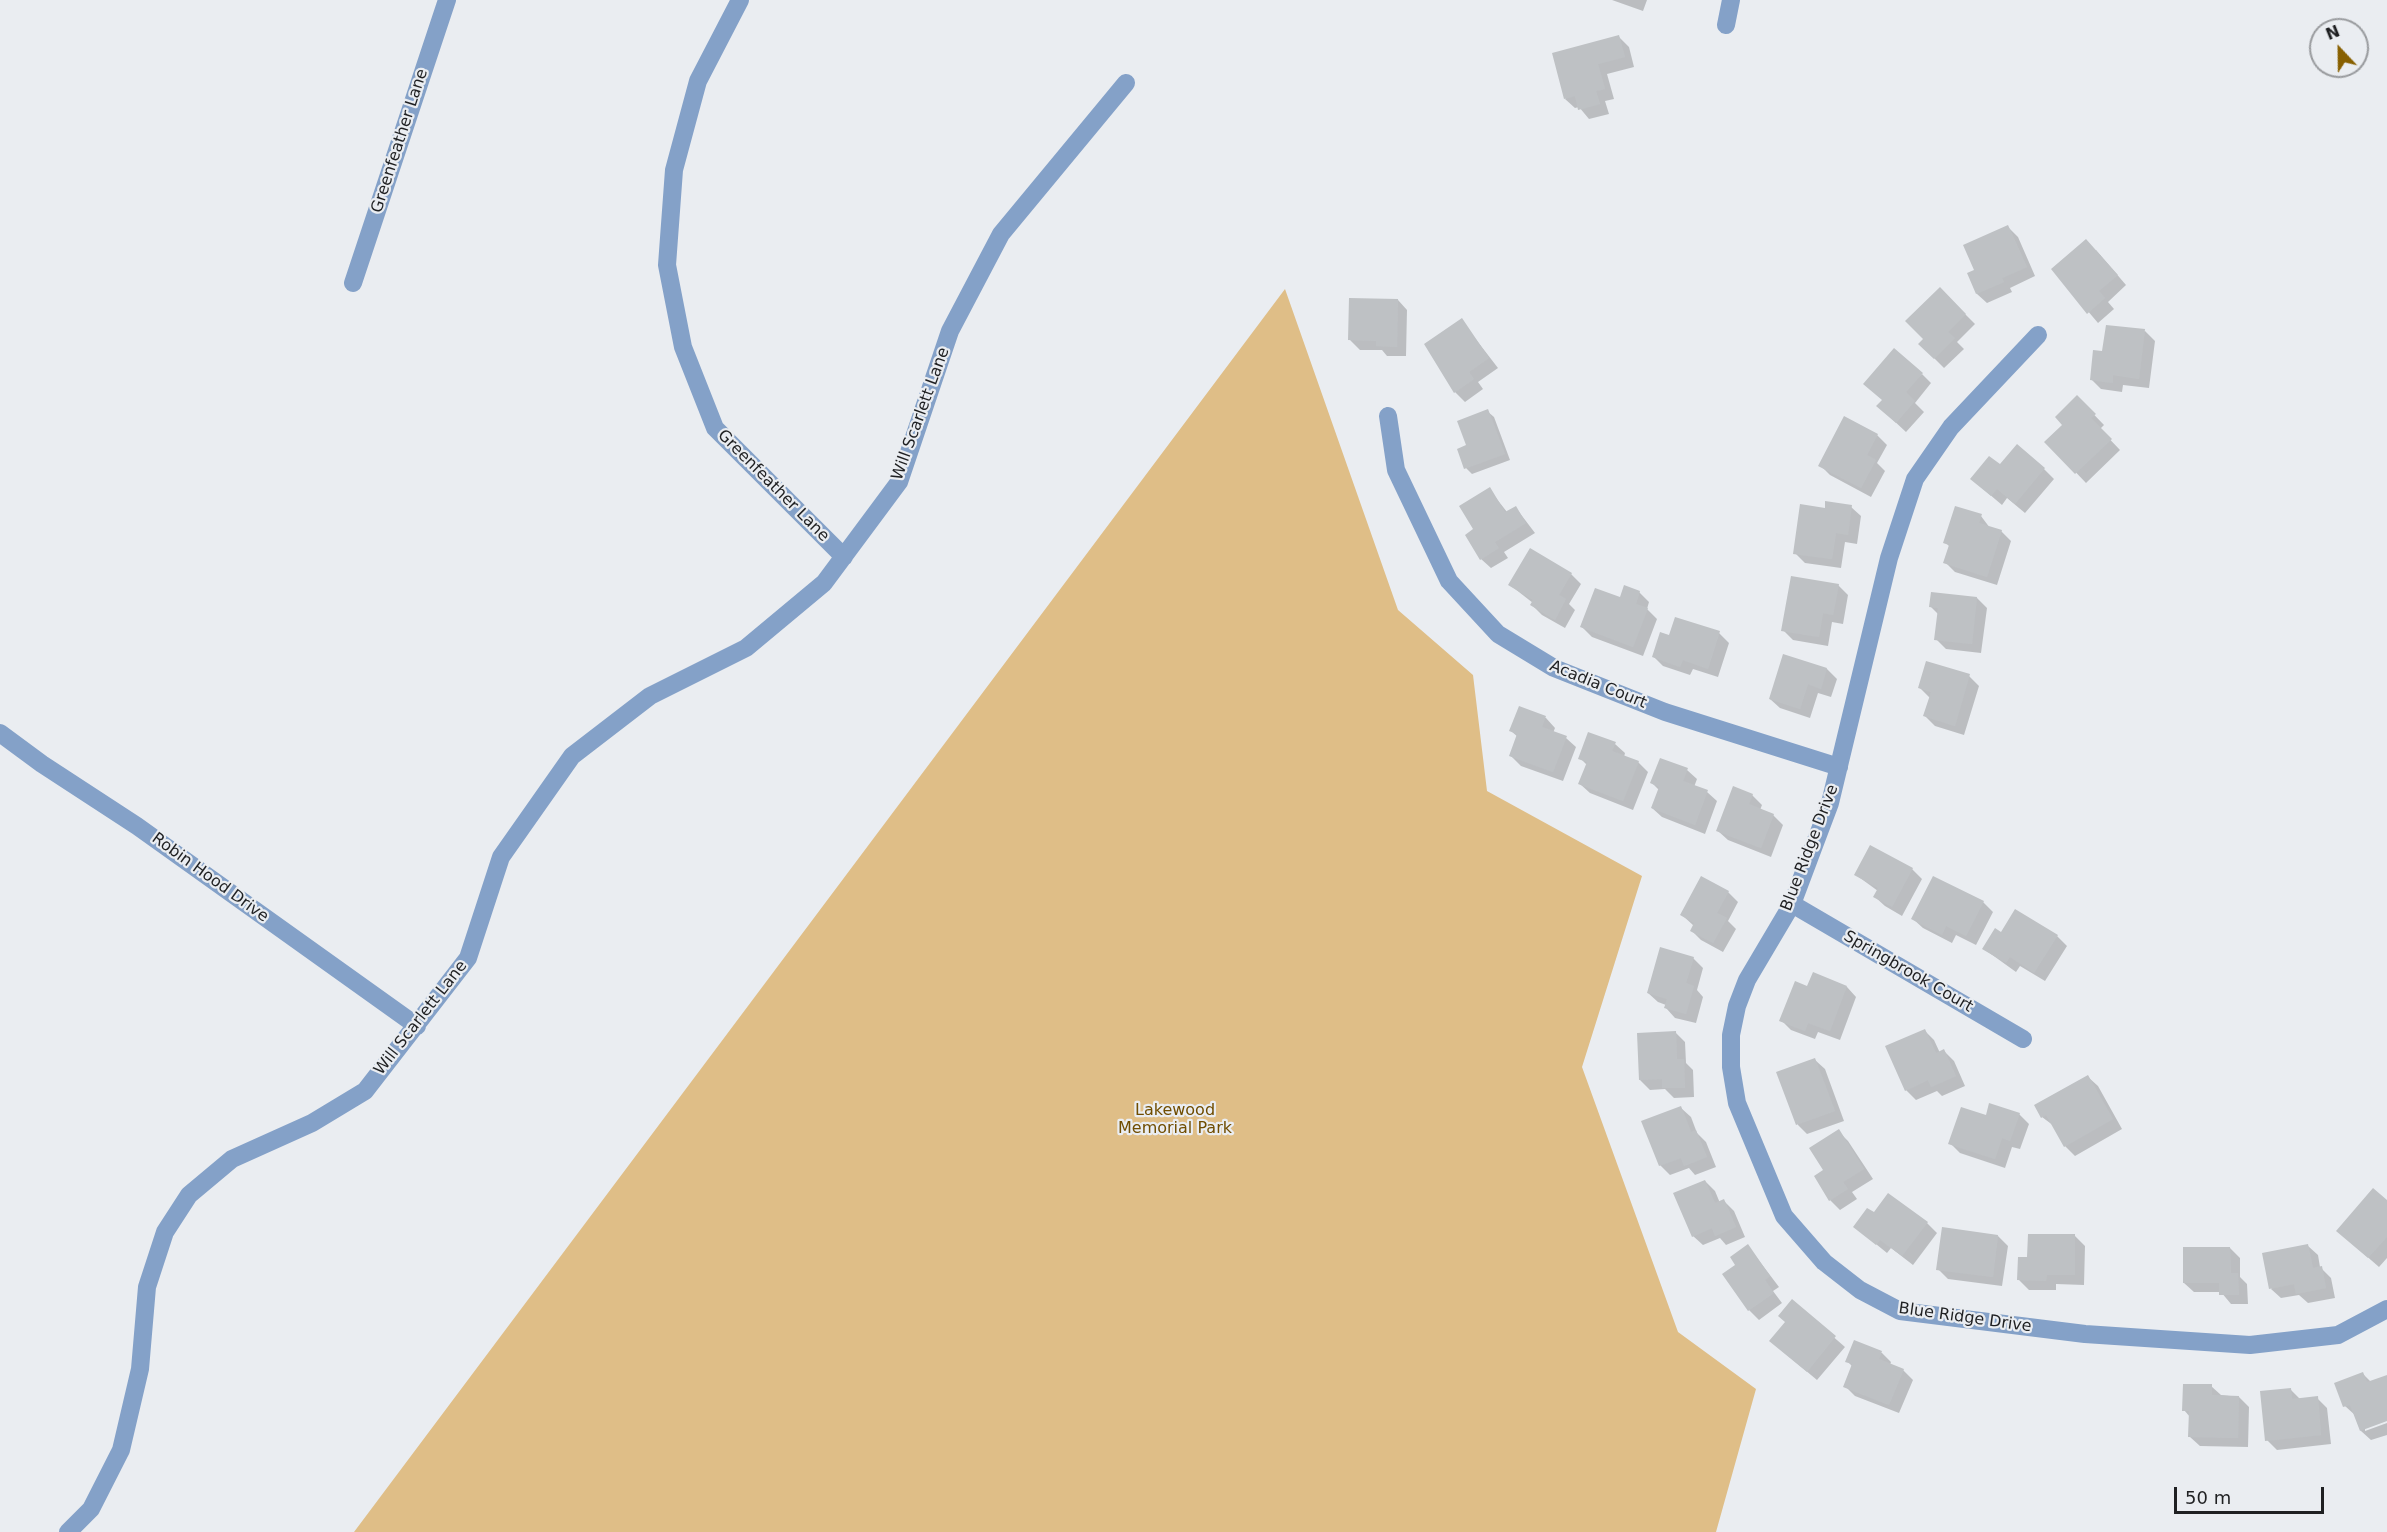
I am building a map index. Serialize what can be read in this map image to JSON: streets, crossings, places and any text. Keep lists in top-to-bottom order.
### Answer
{
  "streets": {
    "street": [
      "Greenfeather Lane",
      "Will Scarlett Lane",
      "Acadia Court",
      "Blue Ridge Drive",
      "Robin Hood Drive",
      "Springbrook Court"
    ]
  },
  "crossings": [
    ["Greenfeather Lane", "Will Scarlett Lane"],
    ["Will Scarlett Lane", "Robin Hood Drive"],
    ["Acadia Court", "Blue Ridge Drive"],
    ["Blue Ridge Drive", "Springbrook Court"]
  ],
  "parks": ["Lakewood Memorial Park"],
  "scale_bar": "50 m",
  "north": "top"
}
